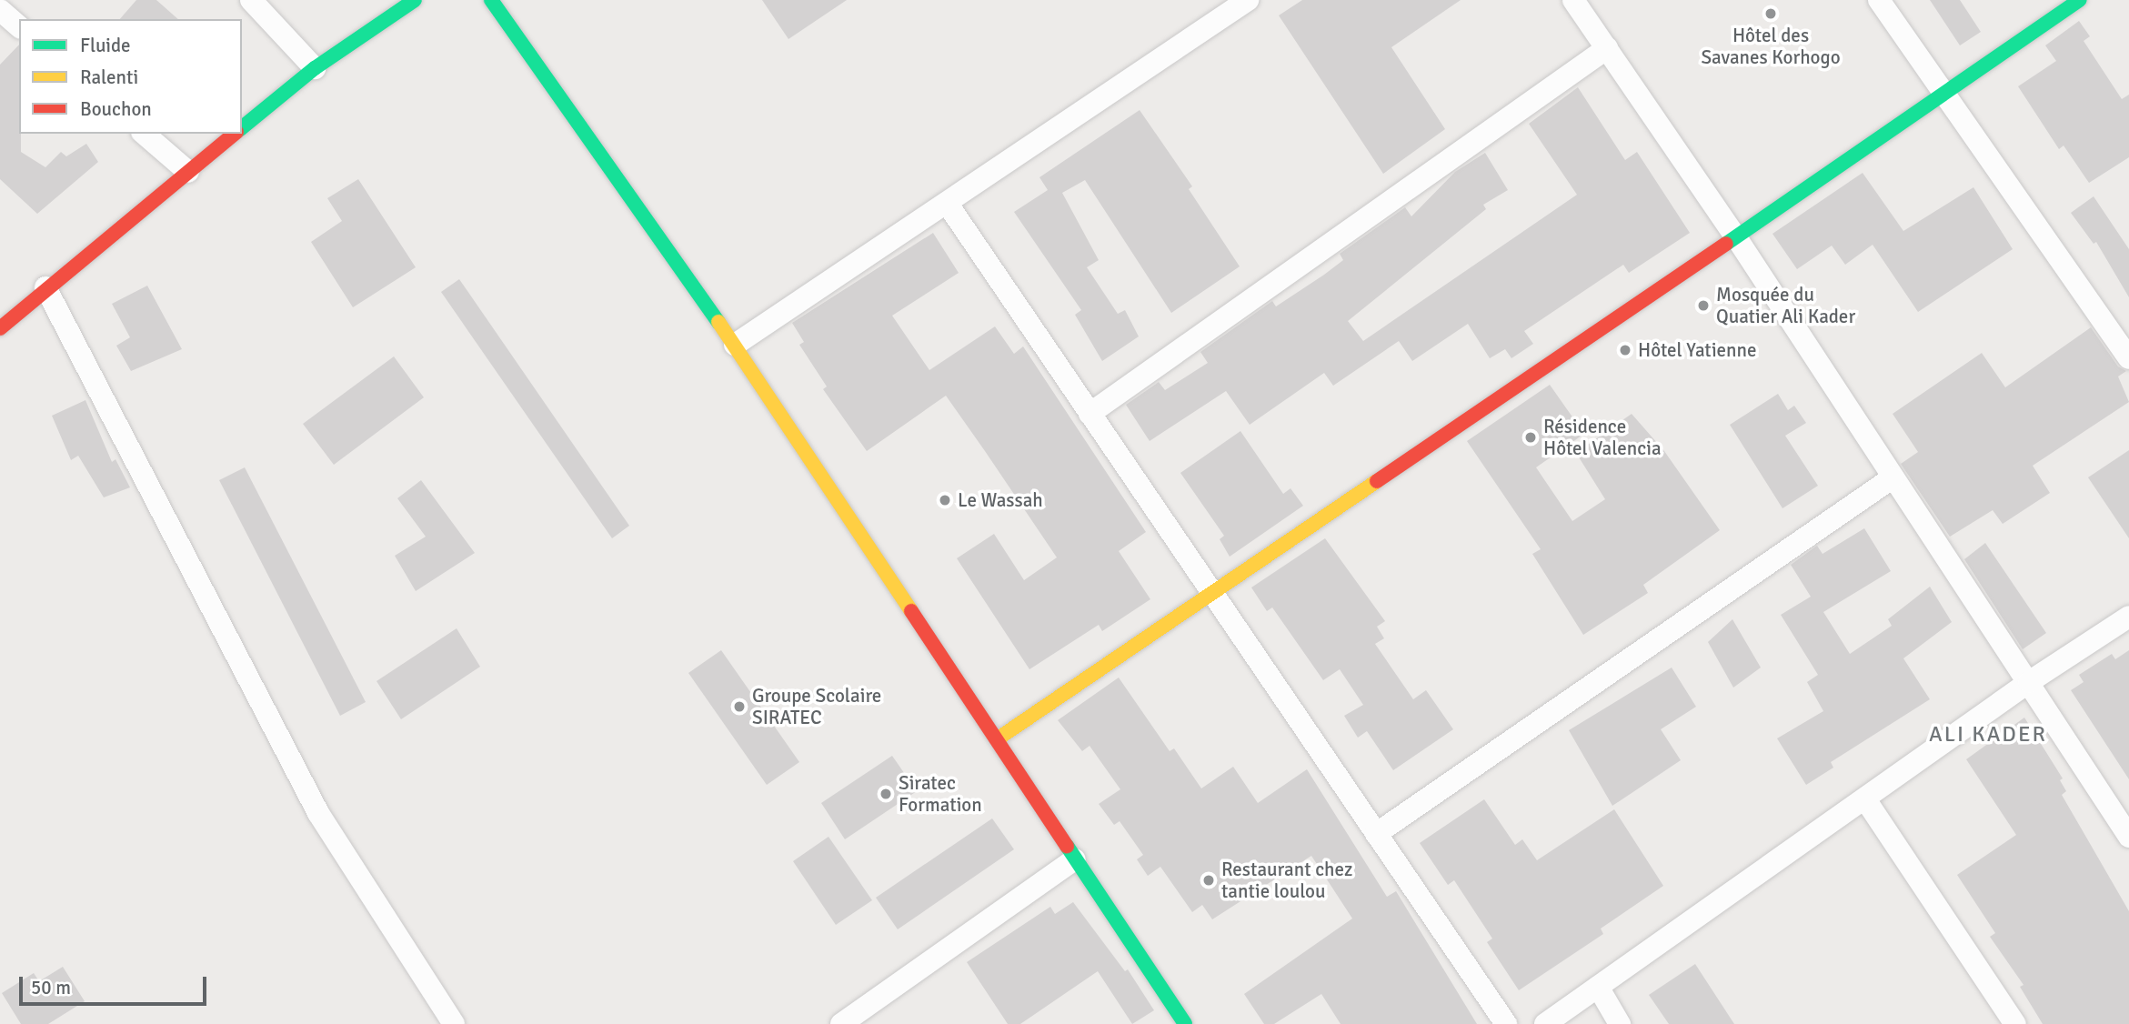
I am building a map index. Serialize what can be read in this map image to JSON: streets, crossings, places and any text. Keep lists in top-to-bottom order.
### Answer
{
  "districts": ["ALI KADER"],
  "places": [
    "Hôtel des Savanes Korhogo",
    "Mosquée du Quatier Ali Kader",
    "Hôtel Yatienne",
    "Résidence Hôtel Valencia",
    "Le Wassah",
    "Groupe Scolaire SIRATEC",
    "Siratec Formation",
    "Restaurant chez tantie loulou"
  ],
  "legend": ["Fluide", "Ralenti", "Bouchon"],
  "scale_bar": "50 m"
}
